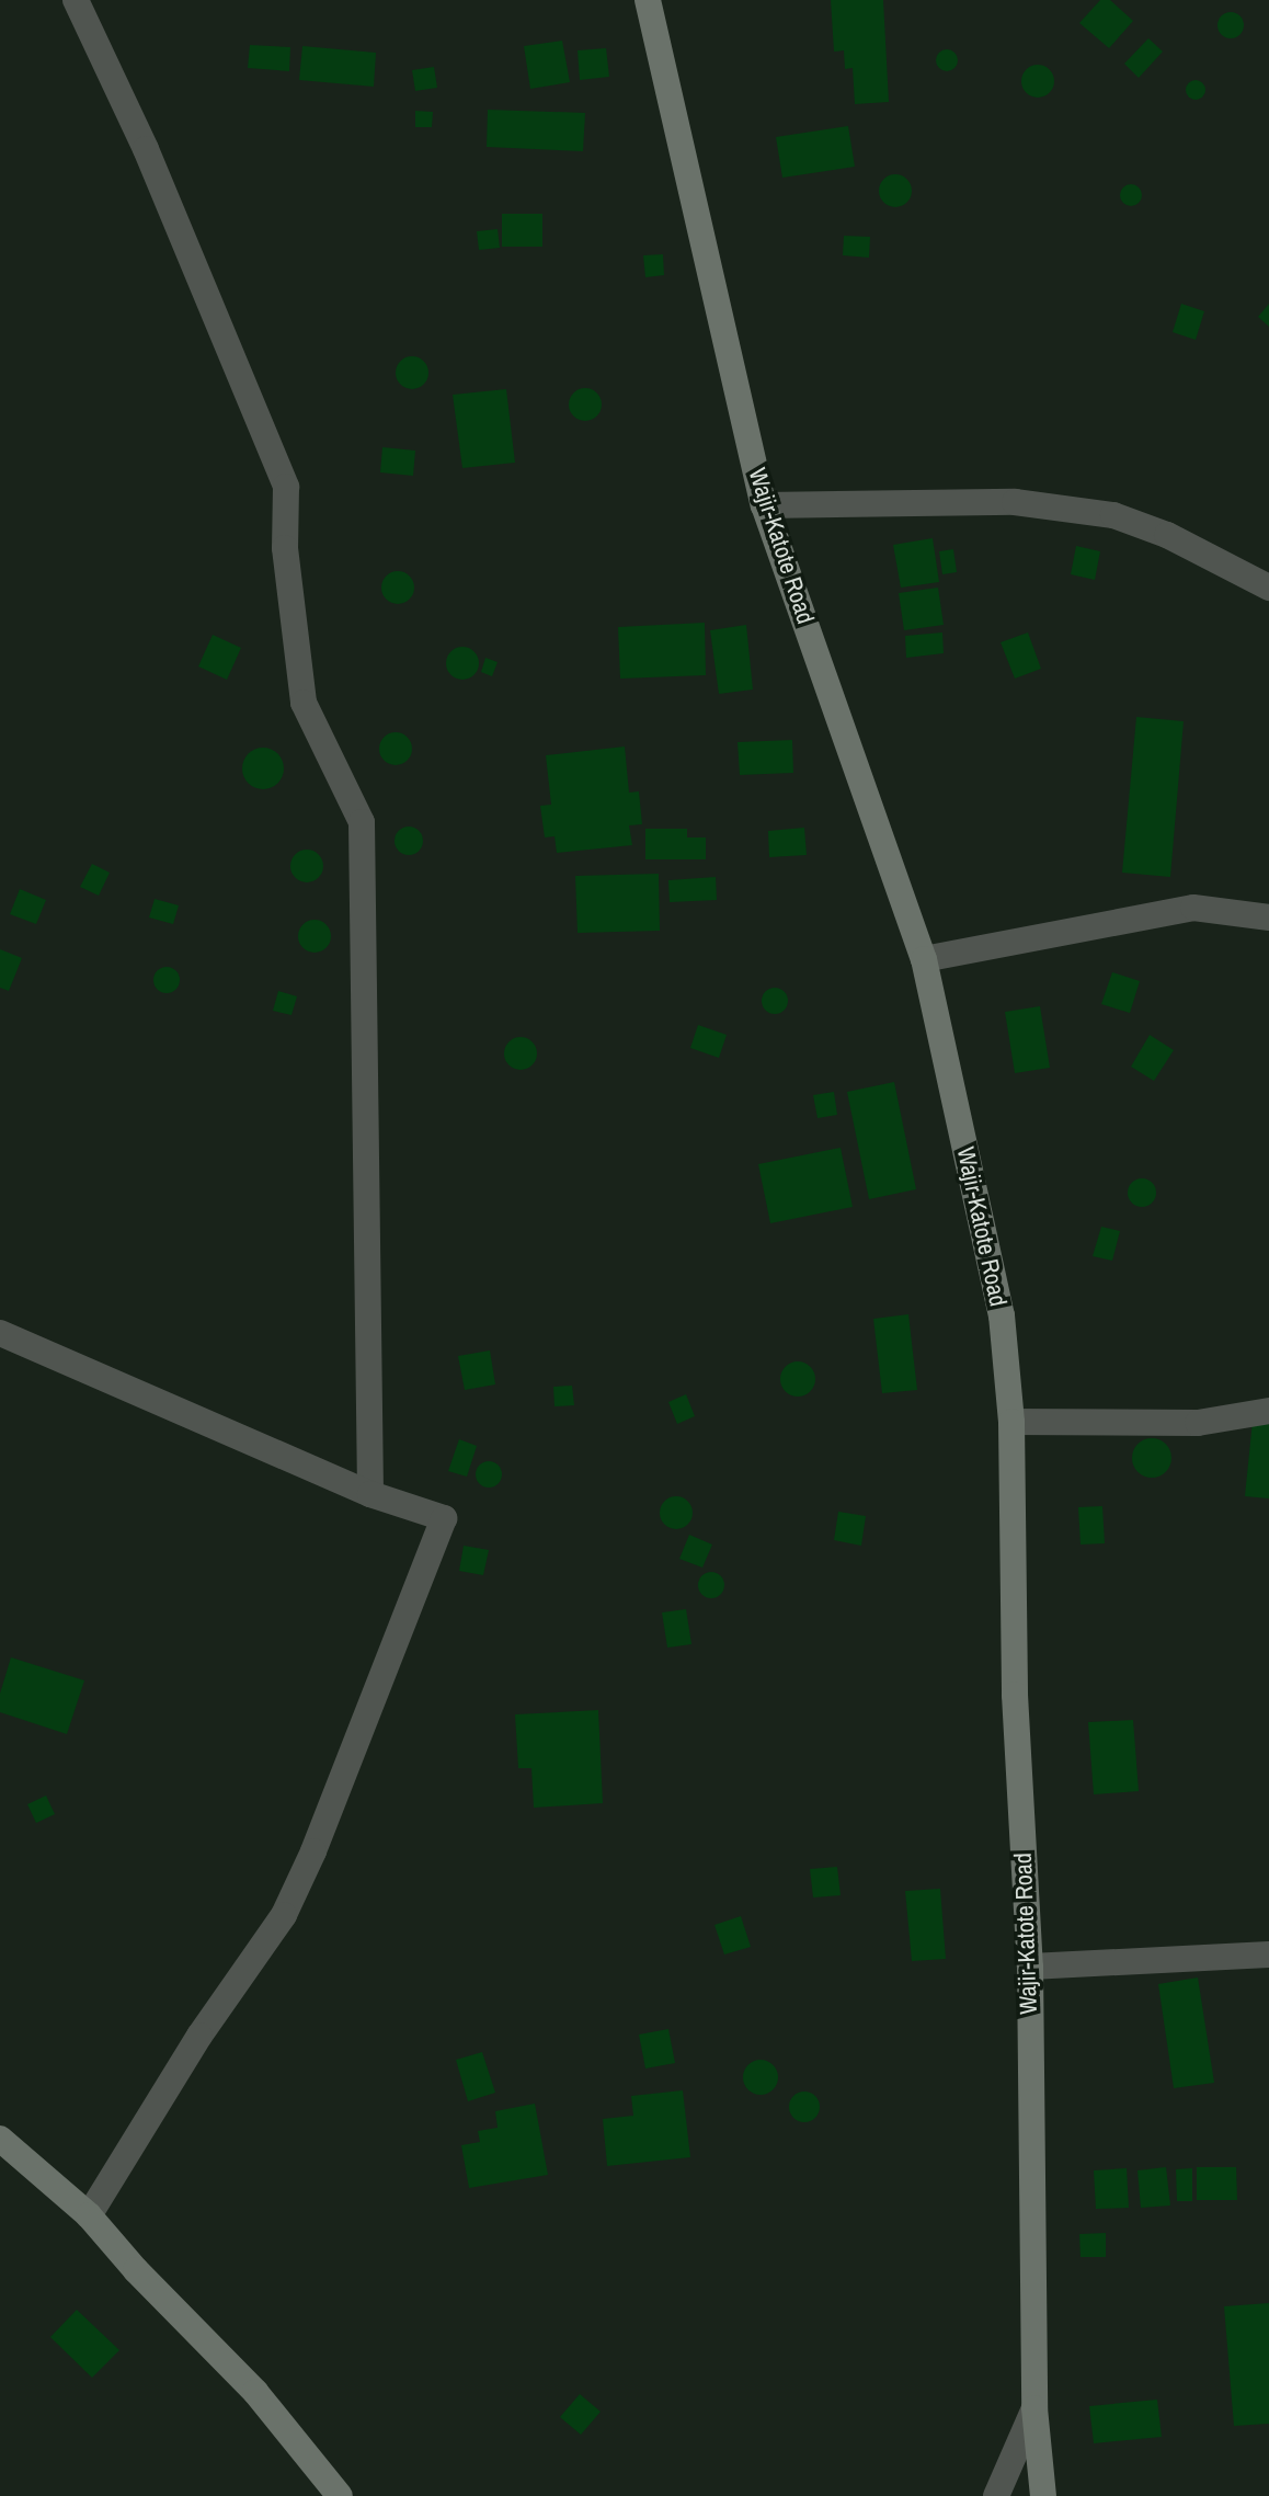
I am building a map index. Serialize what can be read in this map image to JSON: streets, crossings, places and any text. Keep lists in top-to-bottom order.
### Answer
{
  "streets": {
    "street": ["Wajir-Katote Road"]
  }
}
